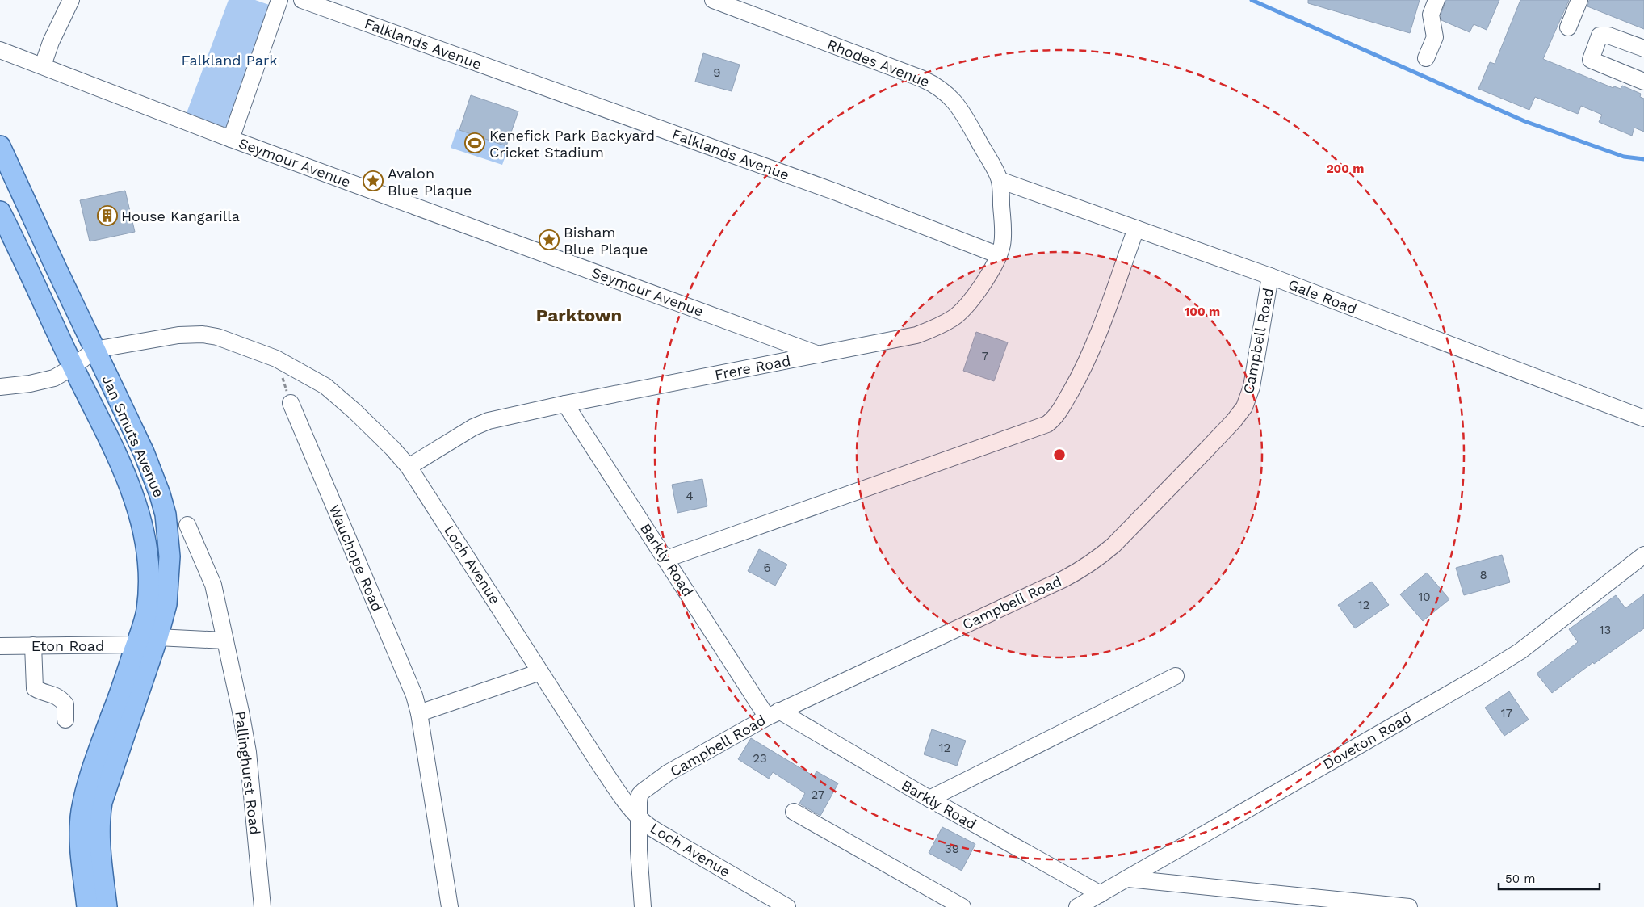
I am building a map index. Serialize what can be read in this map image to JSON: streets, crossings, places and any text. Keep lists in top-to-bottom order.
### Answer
{
  "streets": {
    "main road": ["Jan Smuts Avenue"],
    "street": [
      "Falklands Avenue",
      "Rhodes Avenue",
      "Seymour Avenue",
      "Gale Road",
      "Campbell Road",
      "Frere Road",
      "Wauchope Road",
      "Barkly Road",
      "Loch Avenue",
      "Eton Road",
      "Doveton Road",
      "Pallinghurst Road"
    ]
  },
  "crossings": [
    ["Falklands Avenue", "Frere Road"],
    ["Rhodes Avenue", "Gale Road"],
    ["Rhodes Avenue", "Frere Road"],
    ["Seymour Avenue", "Frere Road"],
    ["Gale Road", "Campbell Road"],
    ["Gale Road", "Frere Road"],
    ["Campbell Road", "Barkly Road"],
    ["Campbell Road", "Loch Avenue"],
    ["Frere Road", "Barkly Road"],
    ["Frere Road", "Loch Avenue"],
    ["Jan Smuts Avenue", "Loch Avenue"],
    ["Jan Smuts Avenue", "Eton Road"],
    ["Barkly Road", "Doveton Road"]
  ],
  "districts": ["Parktown"],
  "parks": ["Falkland Park"],
  "places": {
    "sports": ["Kenefick Park Backyard Cricket Stadium"],
    "place": ["Avalon Blue Plaque", "Bisham Blue Plaque"],
    "building": ["House Kangarilla"]
  },
  "house_numbers": [
    "9",
    "7",
    "4",
    "6",
    "8",
    "10",
    "12",
    "13",
    "17",
    "12",
    "23",
    "27",
    "39"
  ],
  "scale_bar": "50 m",
  "rings": ["200 m", "100 m"]
}
